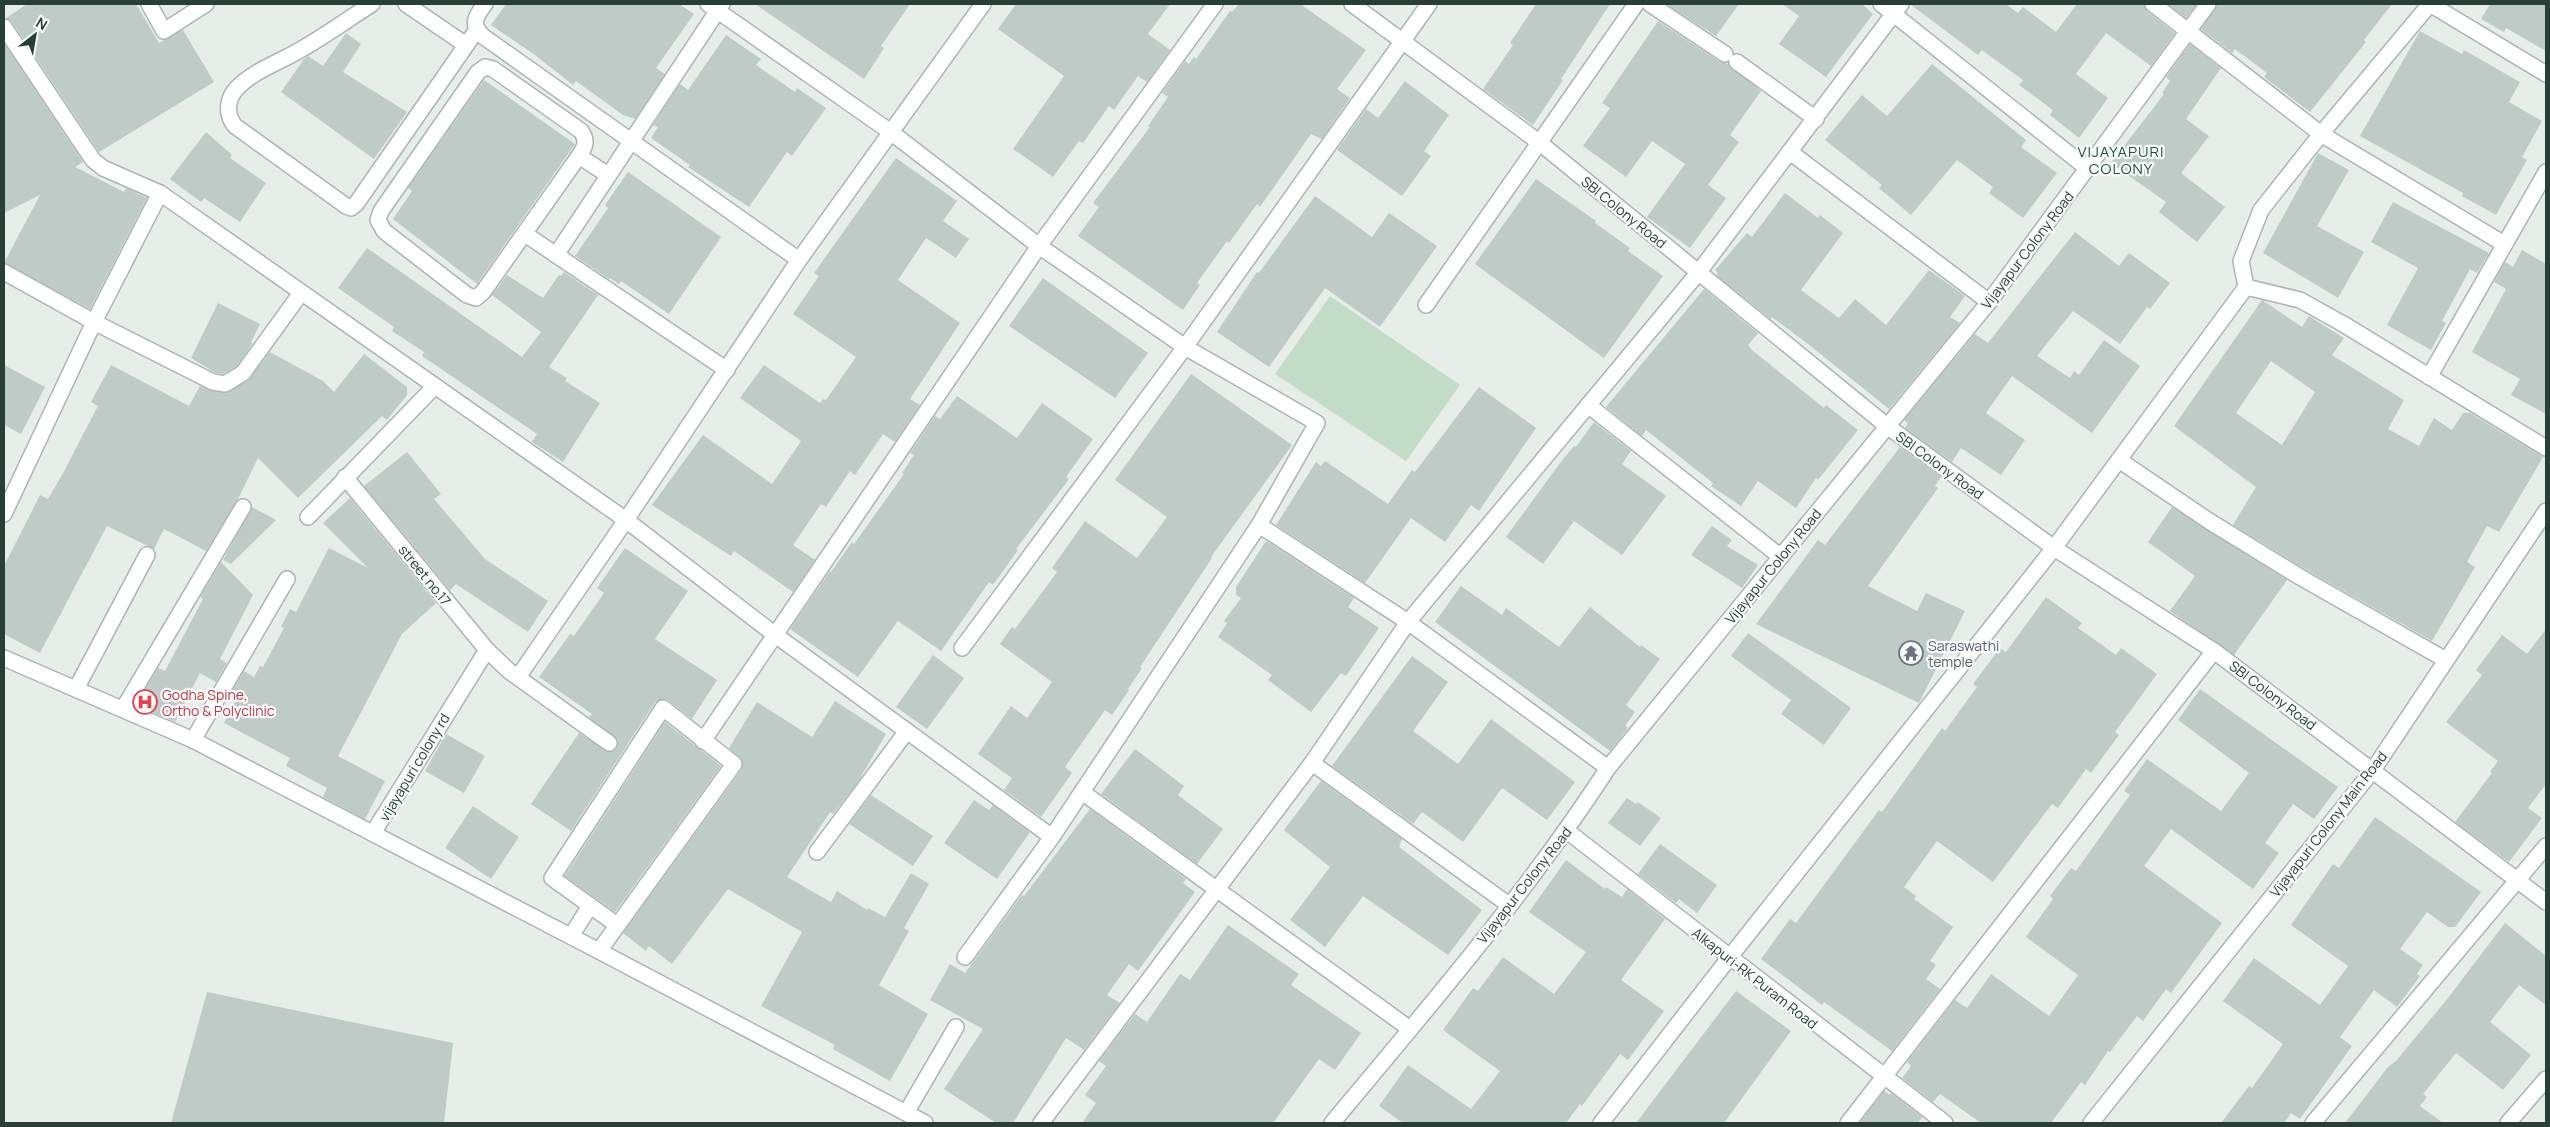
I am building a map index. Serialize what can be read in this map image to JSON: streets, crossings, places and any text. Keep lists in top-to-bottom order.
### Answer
{
  "streets": {
    "street": [
      "SBI Colony Road",
      "Vijayapur Colony Road",
      "street no.17",
      "vijayapuri colony rd",
      "Vijayapuri Colony Main Road",
      "Alkapuri-RK Puram Road"
    ]
  },
  "crossings": [
    ["SBI Colony Road", "Vijayapur Colony Road"],
    ["SBI Colony Road", "Vijayapuri Colony Main Road"],
    ["Vijayapur Colony Road", "Alkapuri-RK Puram Road"],
    ["street no.17", "vijayapuri colony rd"]
  ],
  "districts": ["VIJAYAPURI COLONY"],
  "places": {
    "temple": ["Saraswathi temple"],
    "hospital": ["Godha Spine, Ortho & Polyclinic"]
  },
  "north": "top right"
}
